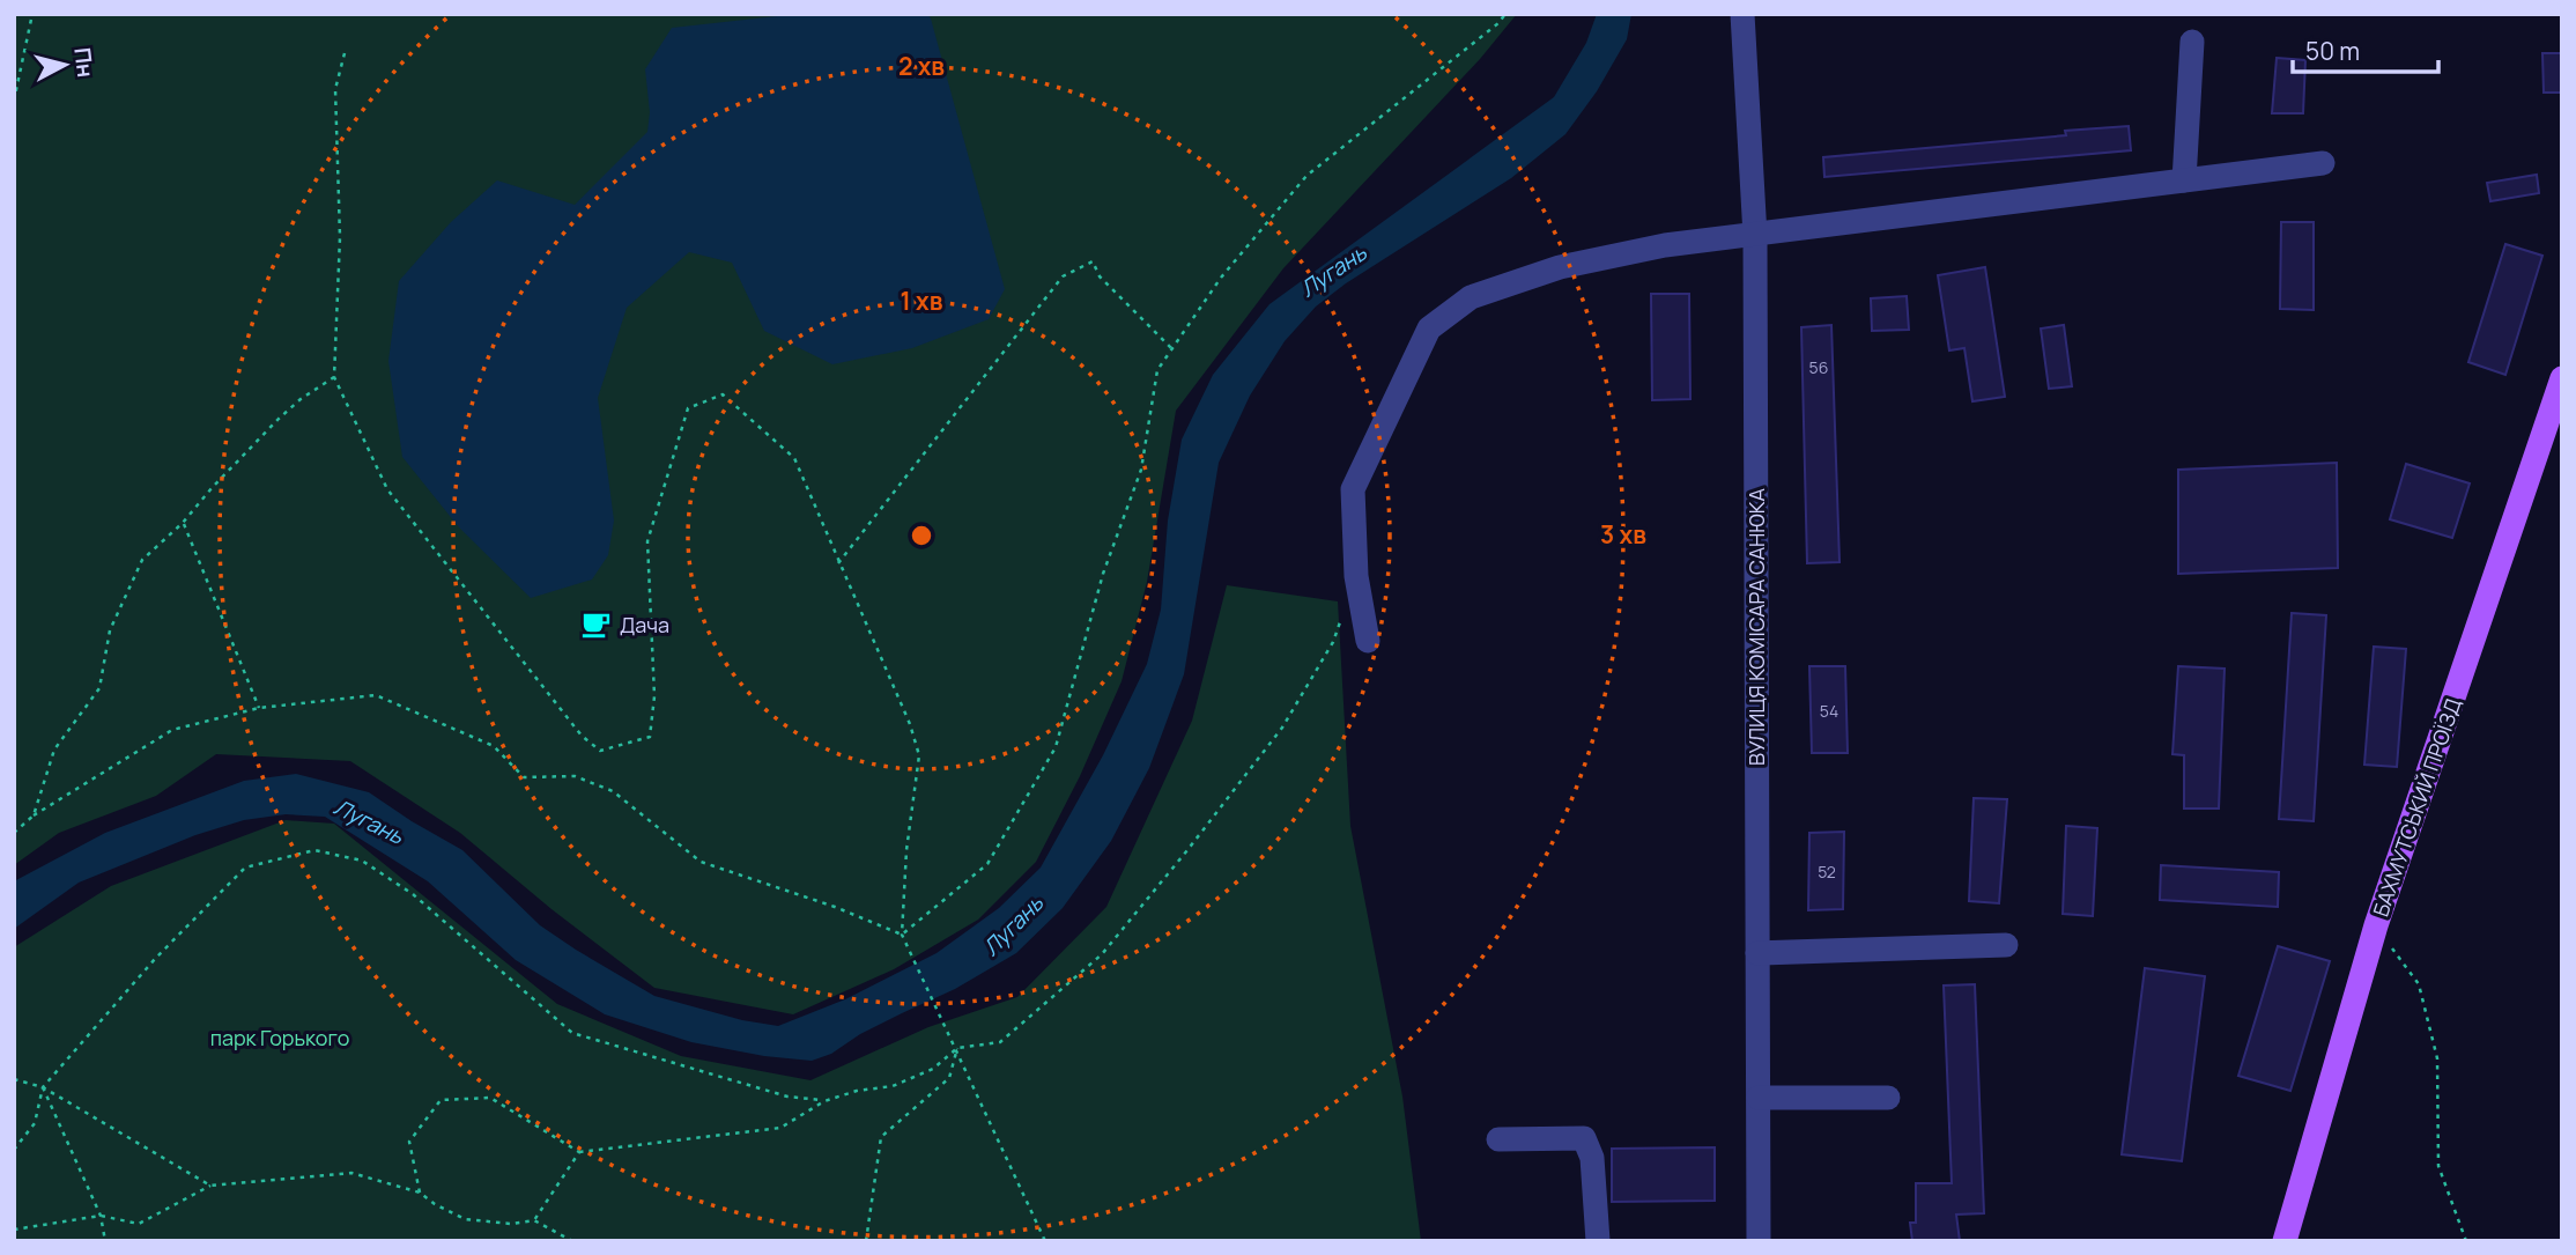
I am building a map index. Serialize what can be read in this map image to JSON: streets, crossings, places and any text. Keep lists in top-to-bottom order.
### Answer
{
  "streets": {
    "main road": ["БАХМУТСЬКИЙ ПРОЇЗД"],
    "street": ["ВУЛИЦЯ КОМІСАРА САНЮКА"]
  },
  "water": ["Лугань"],
  "parks": ["парк Горького"],
  "places": {
    "cafe": ["Дача"]
  },
  "house_numbers": ["56", "54", "52"],
  "scale_bar": "50 m",
  "north": "right",
  "rings": ["2 хв", "1 хв", "3 хв"]
}
